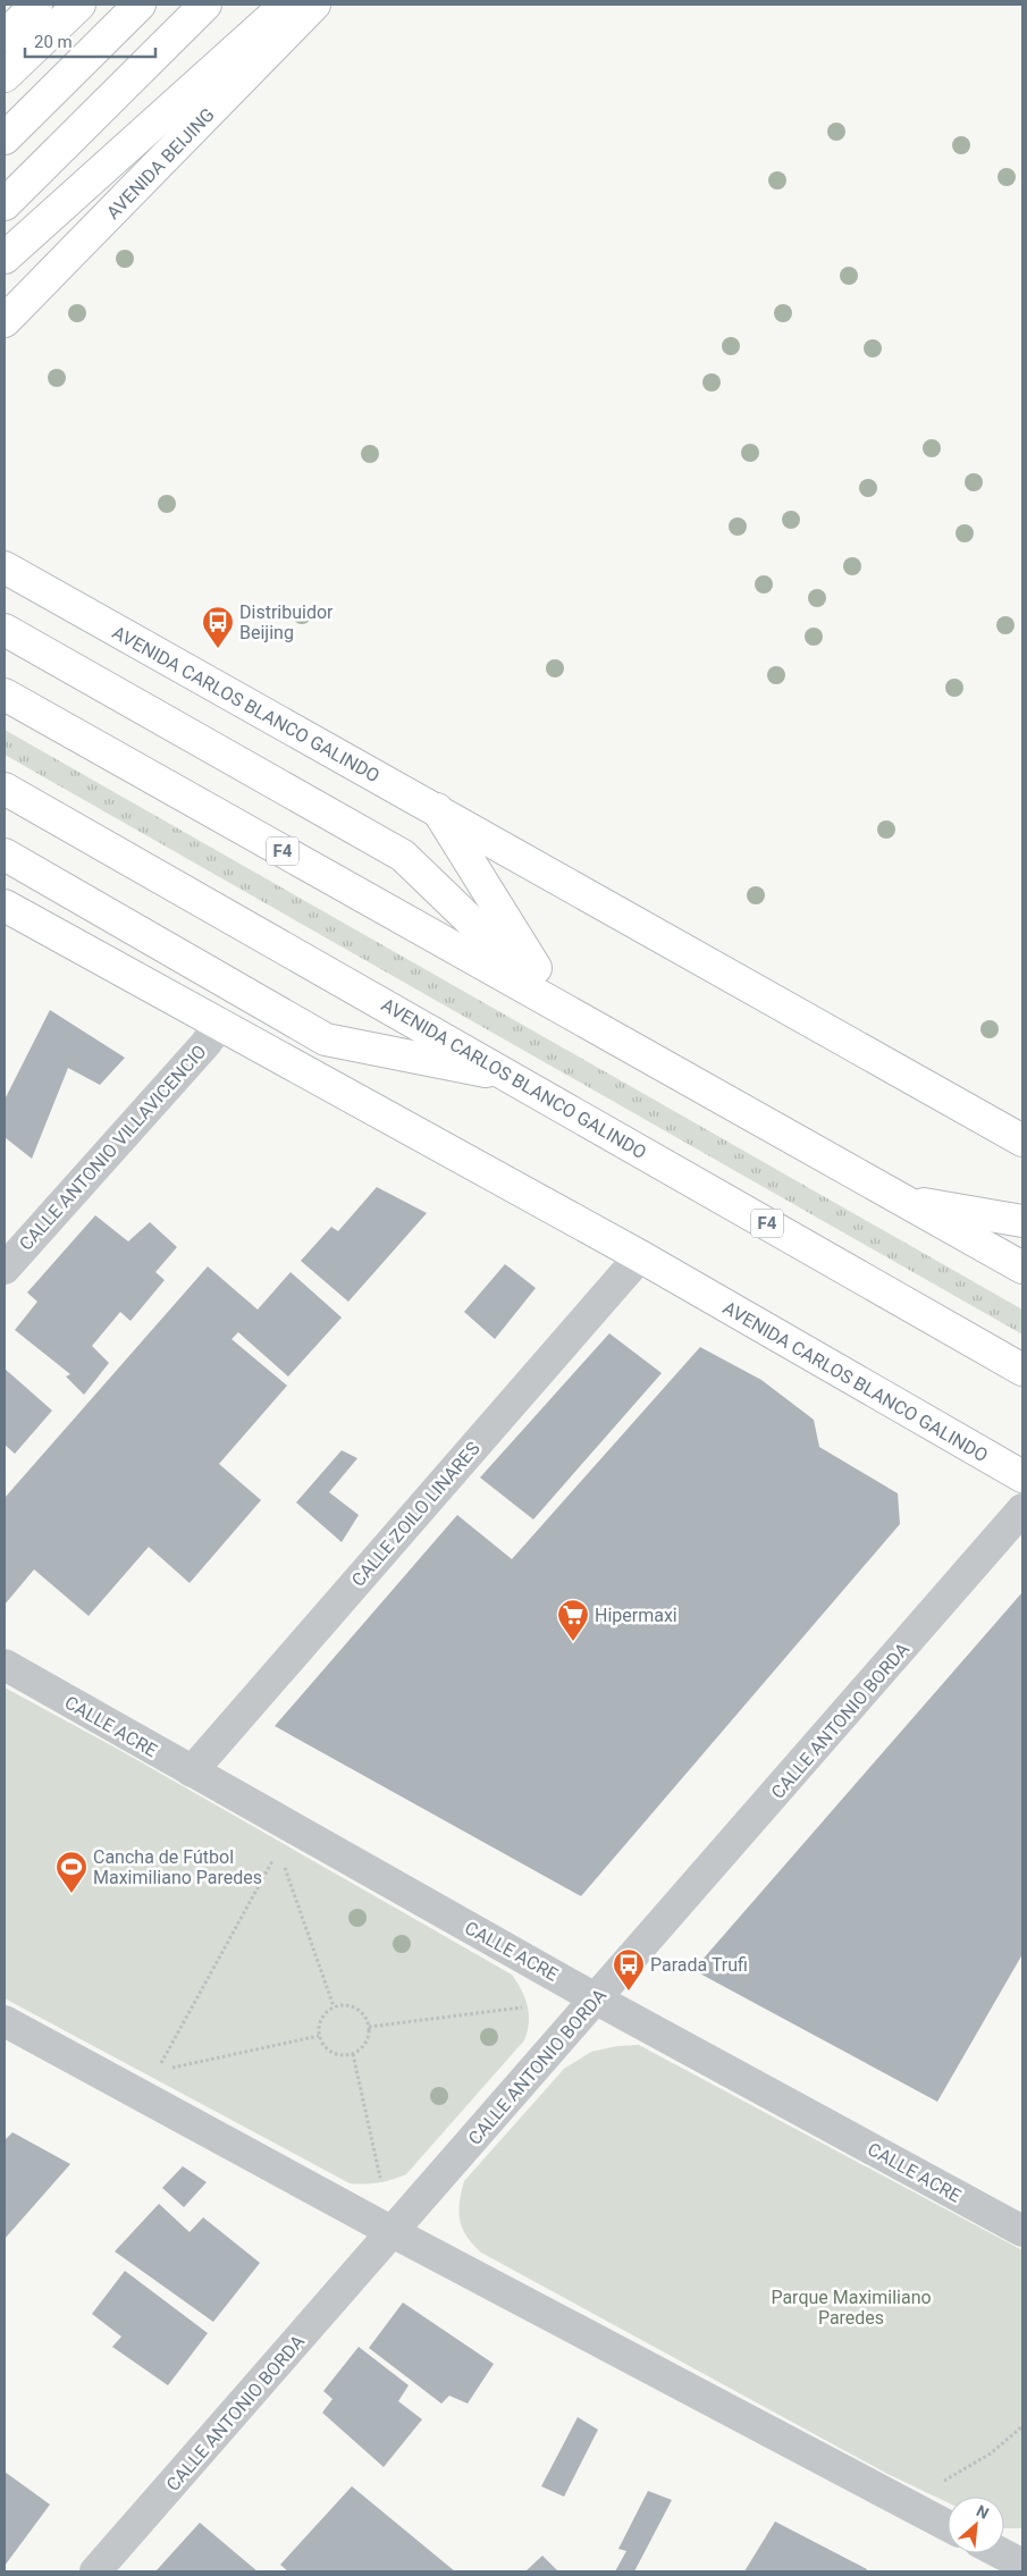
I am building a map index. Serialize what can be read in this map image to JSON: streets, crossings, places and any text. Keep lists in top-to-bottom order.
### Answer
{
  "streets": {
    "main road": ["AVENIDA BEIJING", "AVENIDA CARLOS BLANCO GALINDO", "F4"],
    "street": [
      "CALLE ANTONIO VILLAVICENCIO",
      "CALLE ZOILO LINARES",
      "CALLE ANTONIO BORDA",
      "CALLE ACRE"
    ]
  },
  "crossings": [
    ["AVENIDA CARLOS BLANCO GALINDO", "CALLE ANTONIO VILLAVICENCIO"],
    ["AVENIDA CARLOS BLANCO GALINDO", "CALLE ZOILO LINARES"],
    ["CALLE ZOILO LINARES", "CALLE ACRE"],
    ["CALLE ANTONIO BORDA", "CALLE ACRE"]
  ],
  "parks": ["Parque Maximiliano Paredes"],
  "places": {
    "bus stop": ["Distribuidor Beijing", "Parada Trufi"],
    "supermarket": ["Hipermaxi"],
    "sports": ["Cancha de Fútbol Maximiliano Paredes"]
  },
  "scale_bar": "20 m",
  "north": "top right"
}
